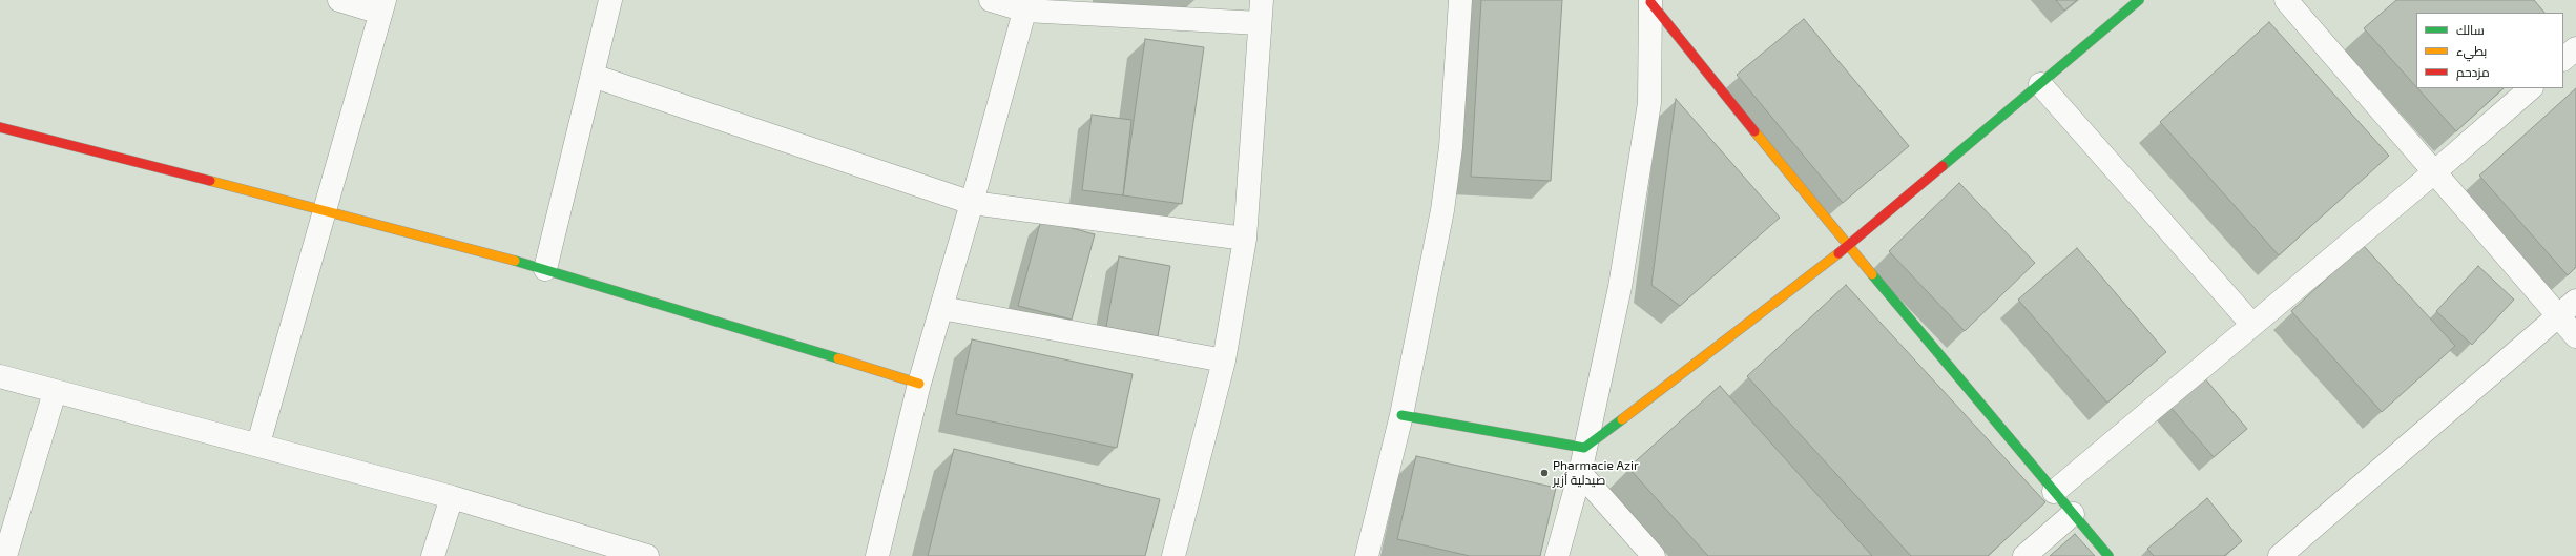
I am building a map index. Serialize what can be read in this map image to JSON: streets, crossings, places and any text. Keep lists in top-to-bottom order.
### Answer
{
  "places": ["Pharmacie Azir صيدلية أزير"],
  "legend": ["سالك", "بطيء", "مزدحم"]
}
